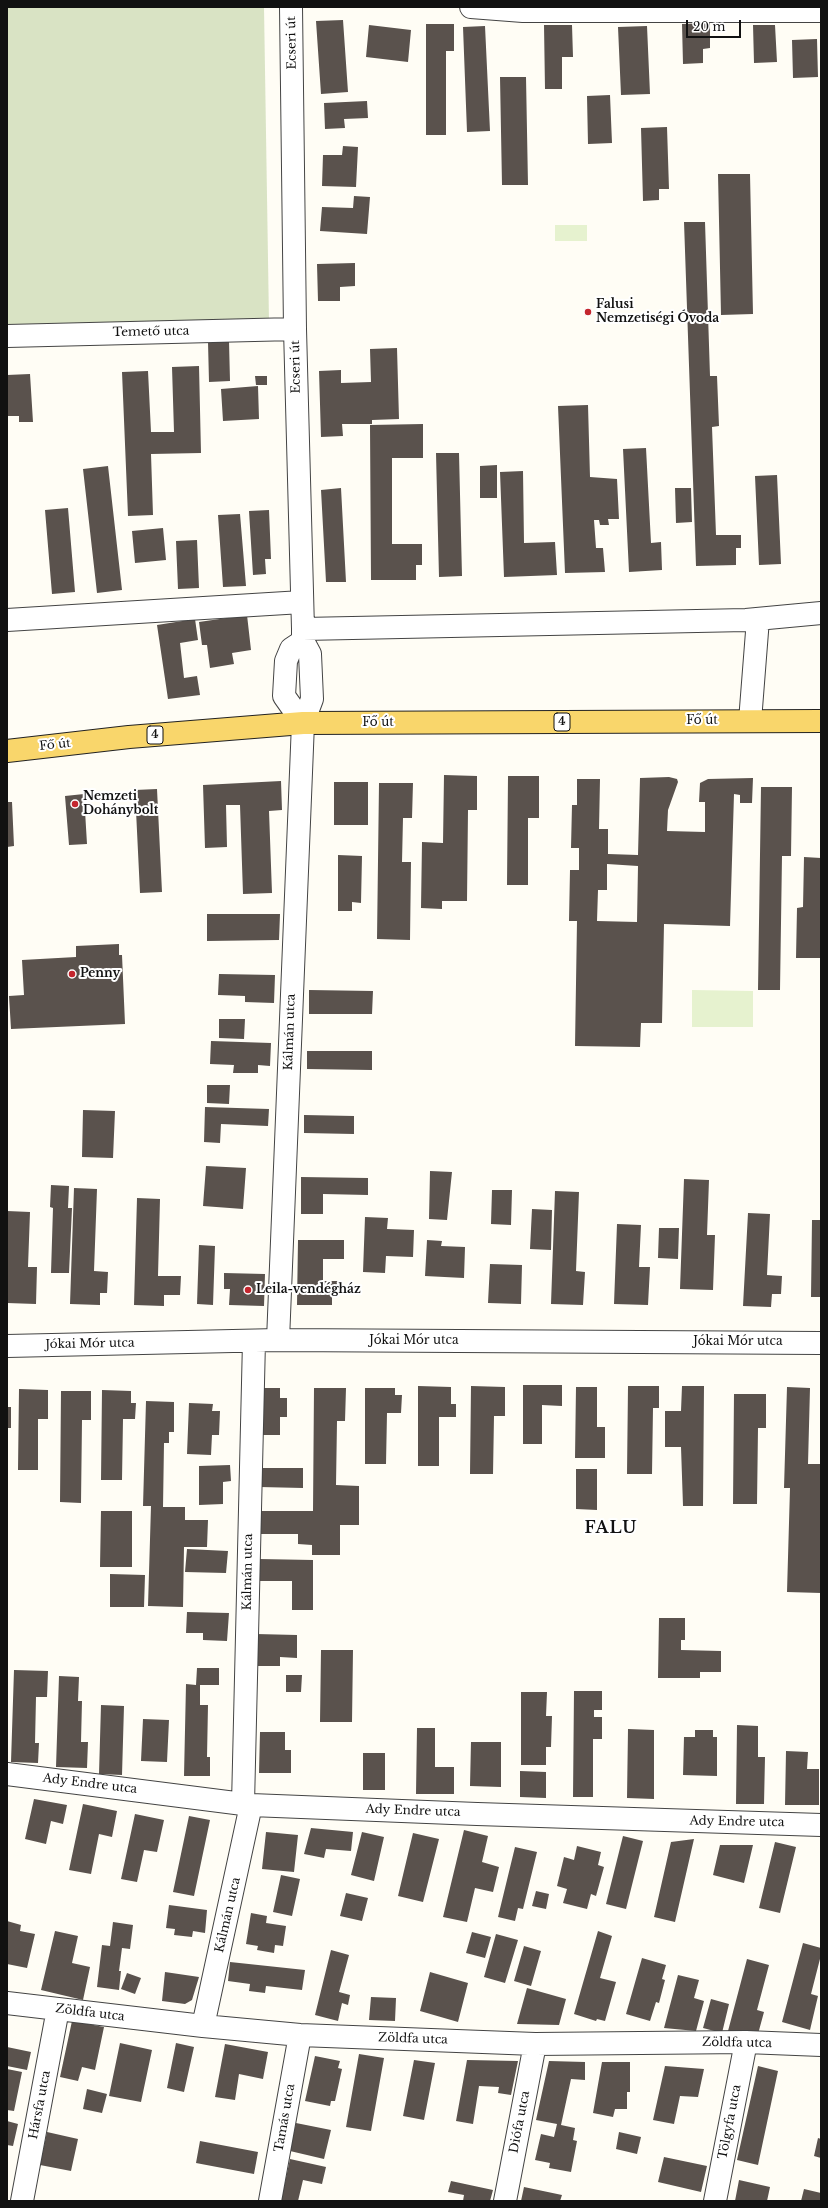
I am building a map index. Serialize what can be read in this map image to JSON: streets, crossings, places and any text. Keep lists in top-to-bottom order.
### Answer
{
  "streets": {
    "main road": ["Fő út", "4"],
    "street": [
      "Ecseri út",
      "Temető utca",
      "Kálmán utca",
      "Jókai Mór utca",
      "Ady Endre utca",
      "Zöldfa utca",
      "Hársfa utca",
      "Tamás utca",
      "Diófa utca",
      "Tölgyfa utca"
    ]
  },
  "crossings": [
    ["Ecseri út", "Temető utca"],
    ["Fő út", "Kálmán utca"],
    ["Kálmán utca", "Jókai Mór utca"],
    ["Kálmán utca", "Ady Endre utca"],
    ["Kálmán utca", "Zöldfa utca"],
    ["Zöldfa utca", "Hársfa utca"],
    ["Zöldfa utca", "Tamás utca"],
    ["Zöldfa utca", "Diófa utca"],
    ["Zöldfa utca", "Tölgyfa utca"]
  ],
  "districts": ["FALU"],
  "places": [
    "Falusi Nemzetiségi Óvoda",
    "Nemzeti Dohánybolt",
    "Penny",
    "Leila-vendégház"
  ],
  "scale_bar": "20 m"
}
